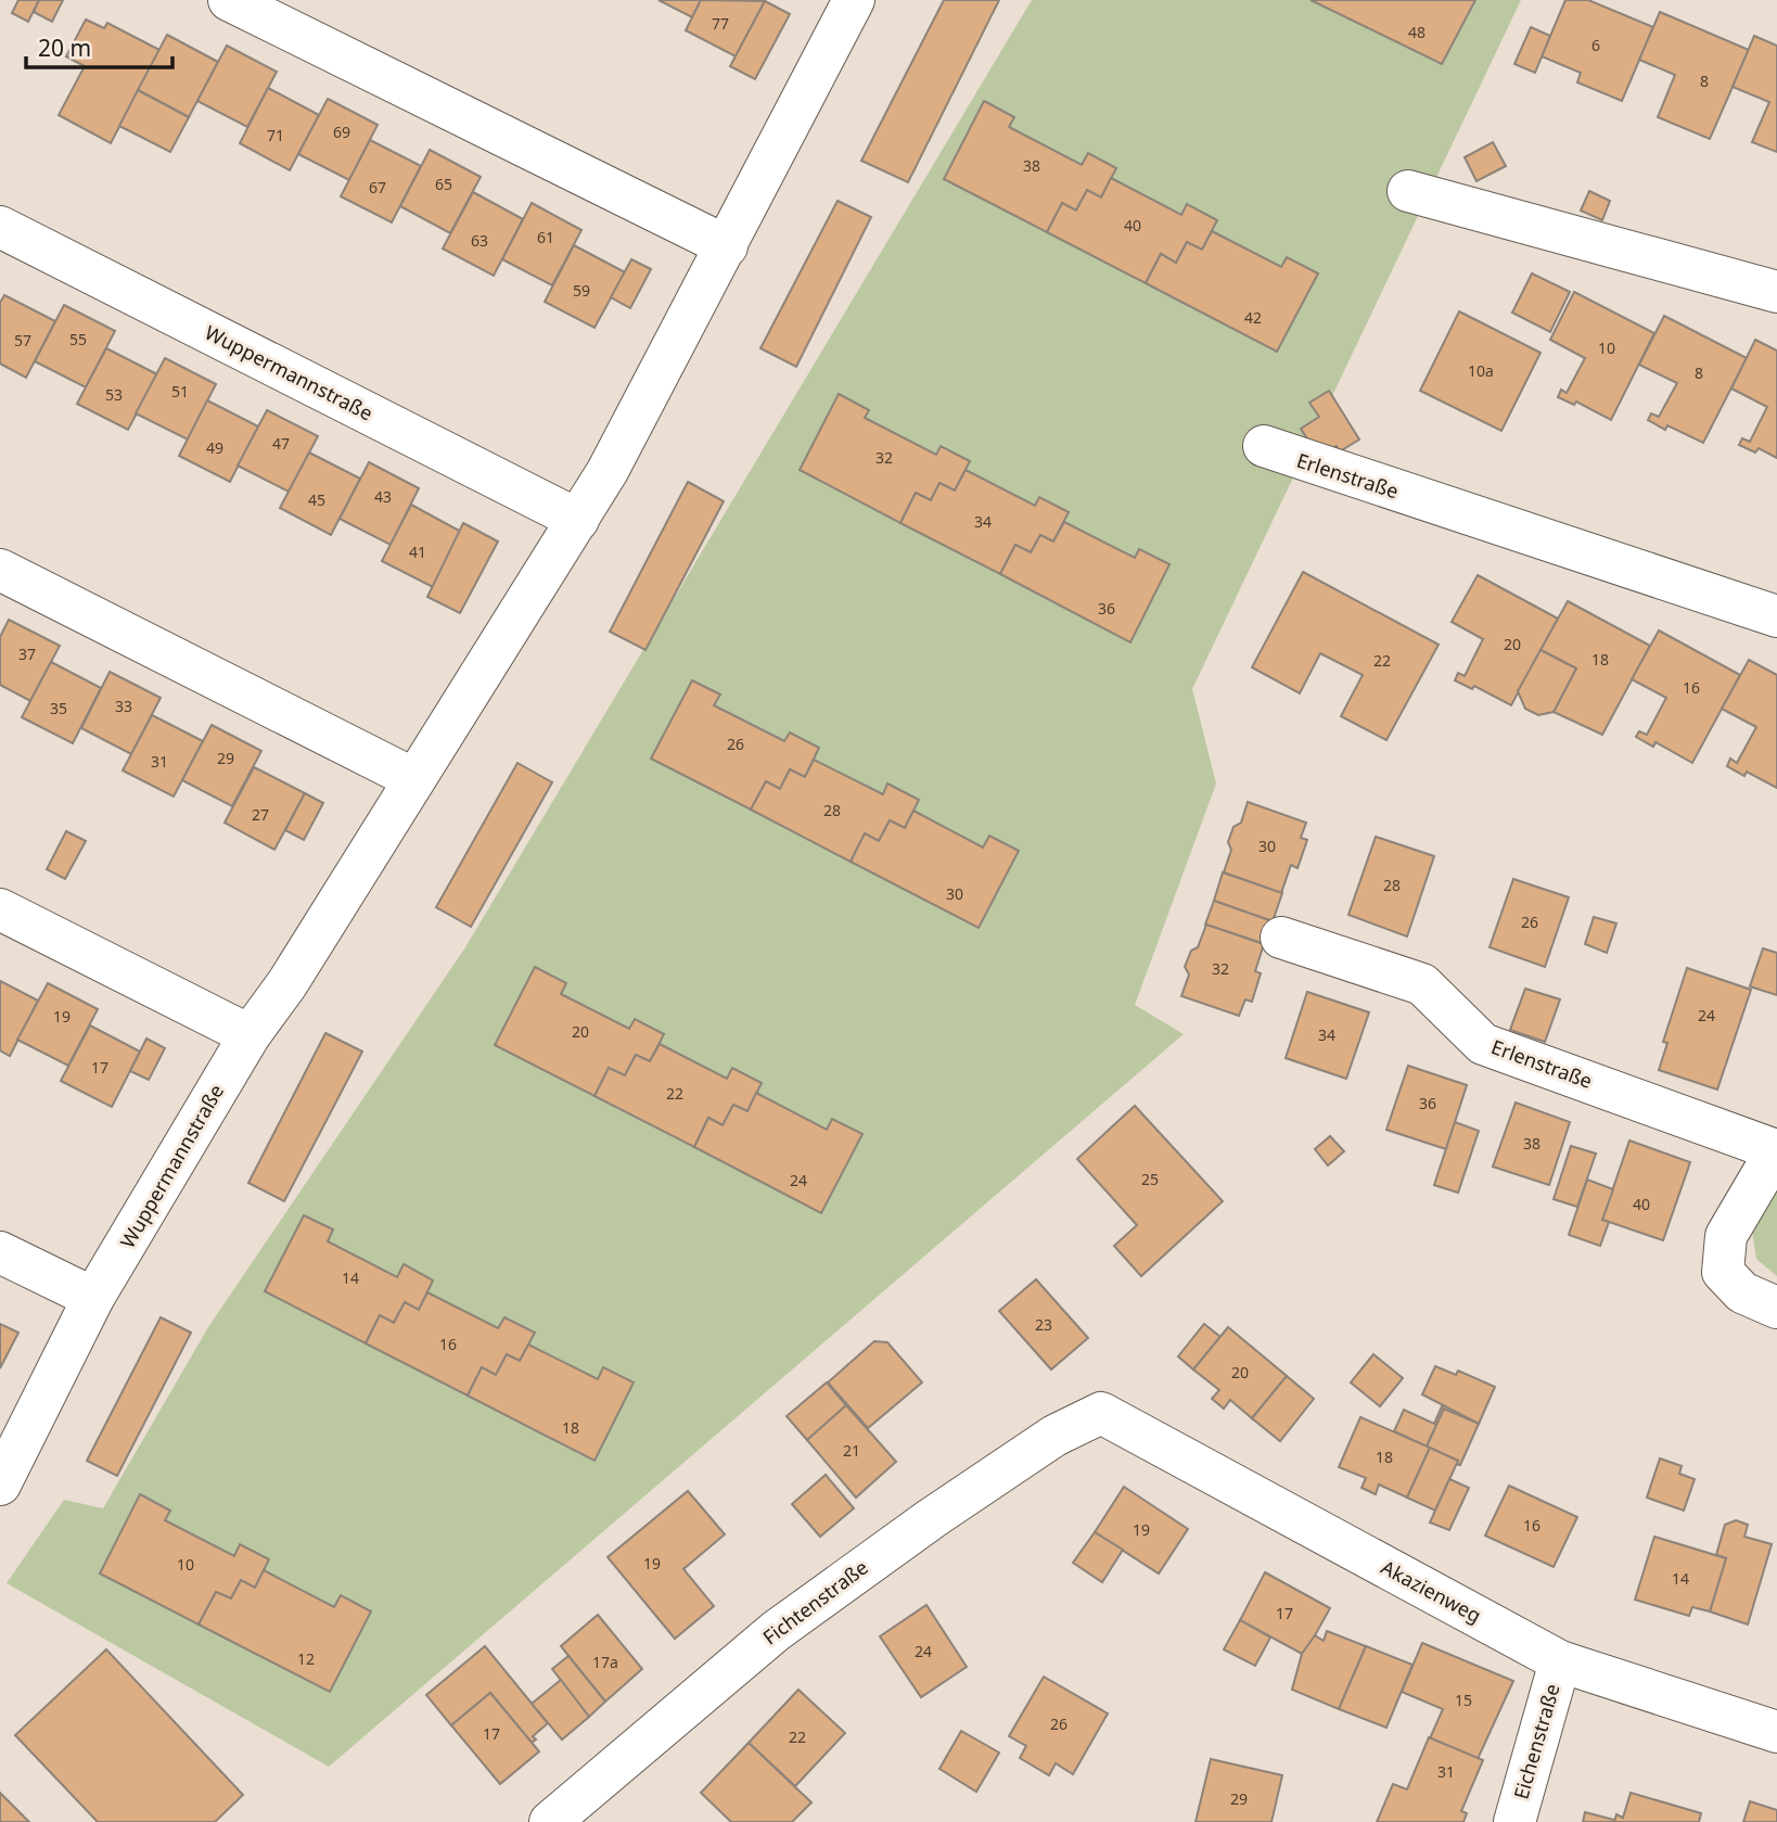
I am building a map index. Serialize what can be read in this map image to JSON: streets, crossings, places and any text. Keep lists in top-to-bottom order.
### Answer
{
  "streets": {
    "street": [
      "Wuppermannstraße",
      "Erlenstraße",
      "Akazienweg",
      "Fichtenstraße",
      "Eichenstraße"
    ]
  },
  "crossings": [
    ["Akazienweg", "Fichtenstraße"],
    ["Akazienweg", "Eichenstraße"]
  ],
  "house_numbers": [
    "77",
    "48",
    "6",
    "8",
    "69",
    "71",
    "38",
    "65",
    "67",
    "40",
    "61",
    "63",
    "59",
    "42",
    "55",
    "57",
    "10",
    "10a",
    "8",
    "51",
    "53",
    "47",
    "49",
    "32",
    "43",
    "45",
    "34",
    "41",
    "36",
    "20",
    "37",
    "18",
    "22",
    "16",
    "33",
    "35",
    "26",
    "29",
    "31",
    "28",
    "27",
    "30",
    "28",
    "30",
    "26",
    "32",
    "24",
    "19",
    "20",
    "34",
    "17",
    "22",
    "36",
    "38",
    "25",
    "24",
    "40",
    "14",
    "23",
    "16",
    "20",
    "18",
    "21",
    "18",
    "16",
    "19",
    "19",
    "10",
    "14",
    "17",
    "24",
    "12",
    "17a",
    "15",
    "26",
    "17",
    "22",
    "31",
    "29"
  ],
  "scale_bar": "20 m"
}
